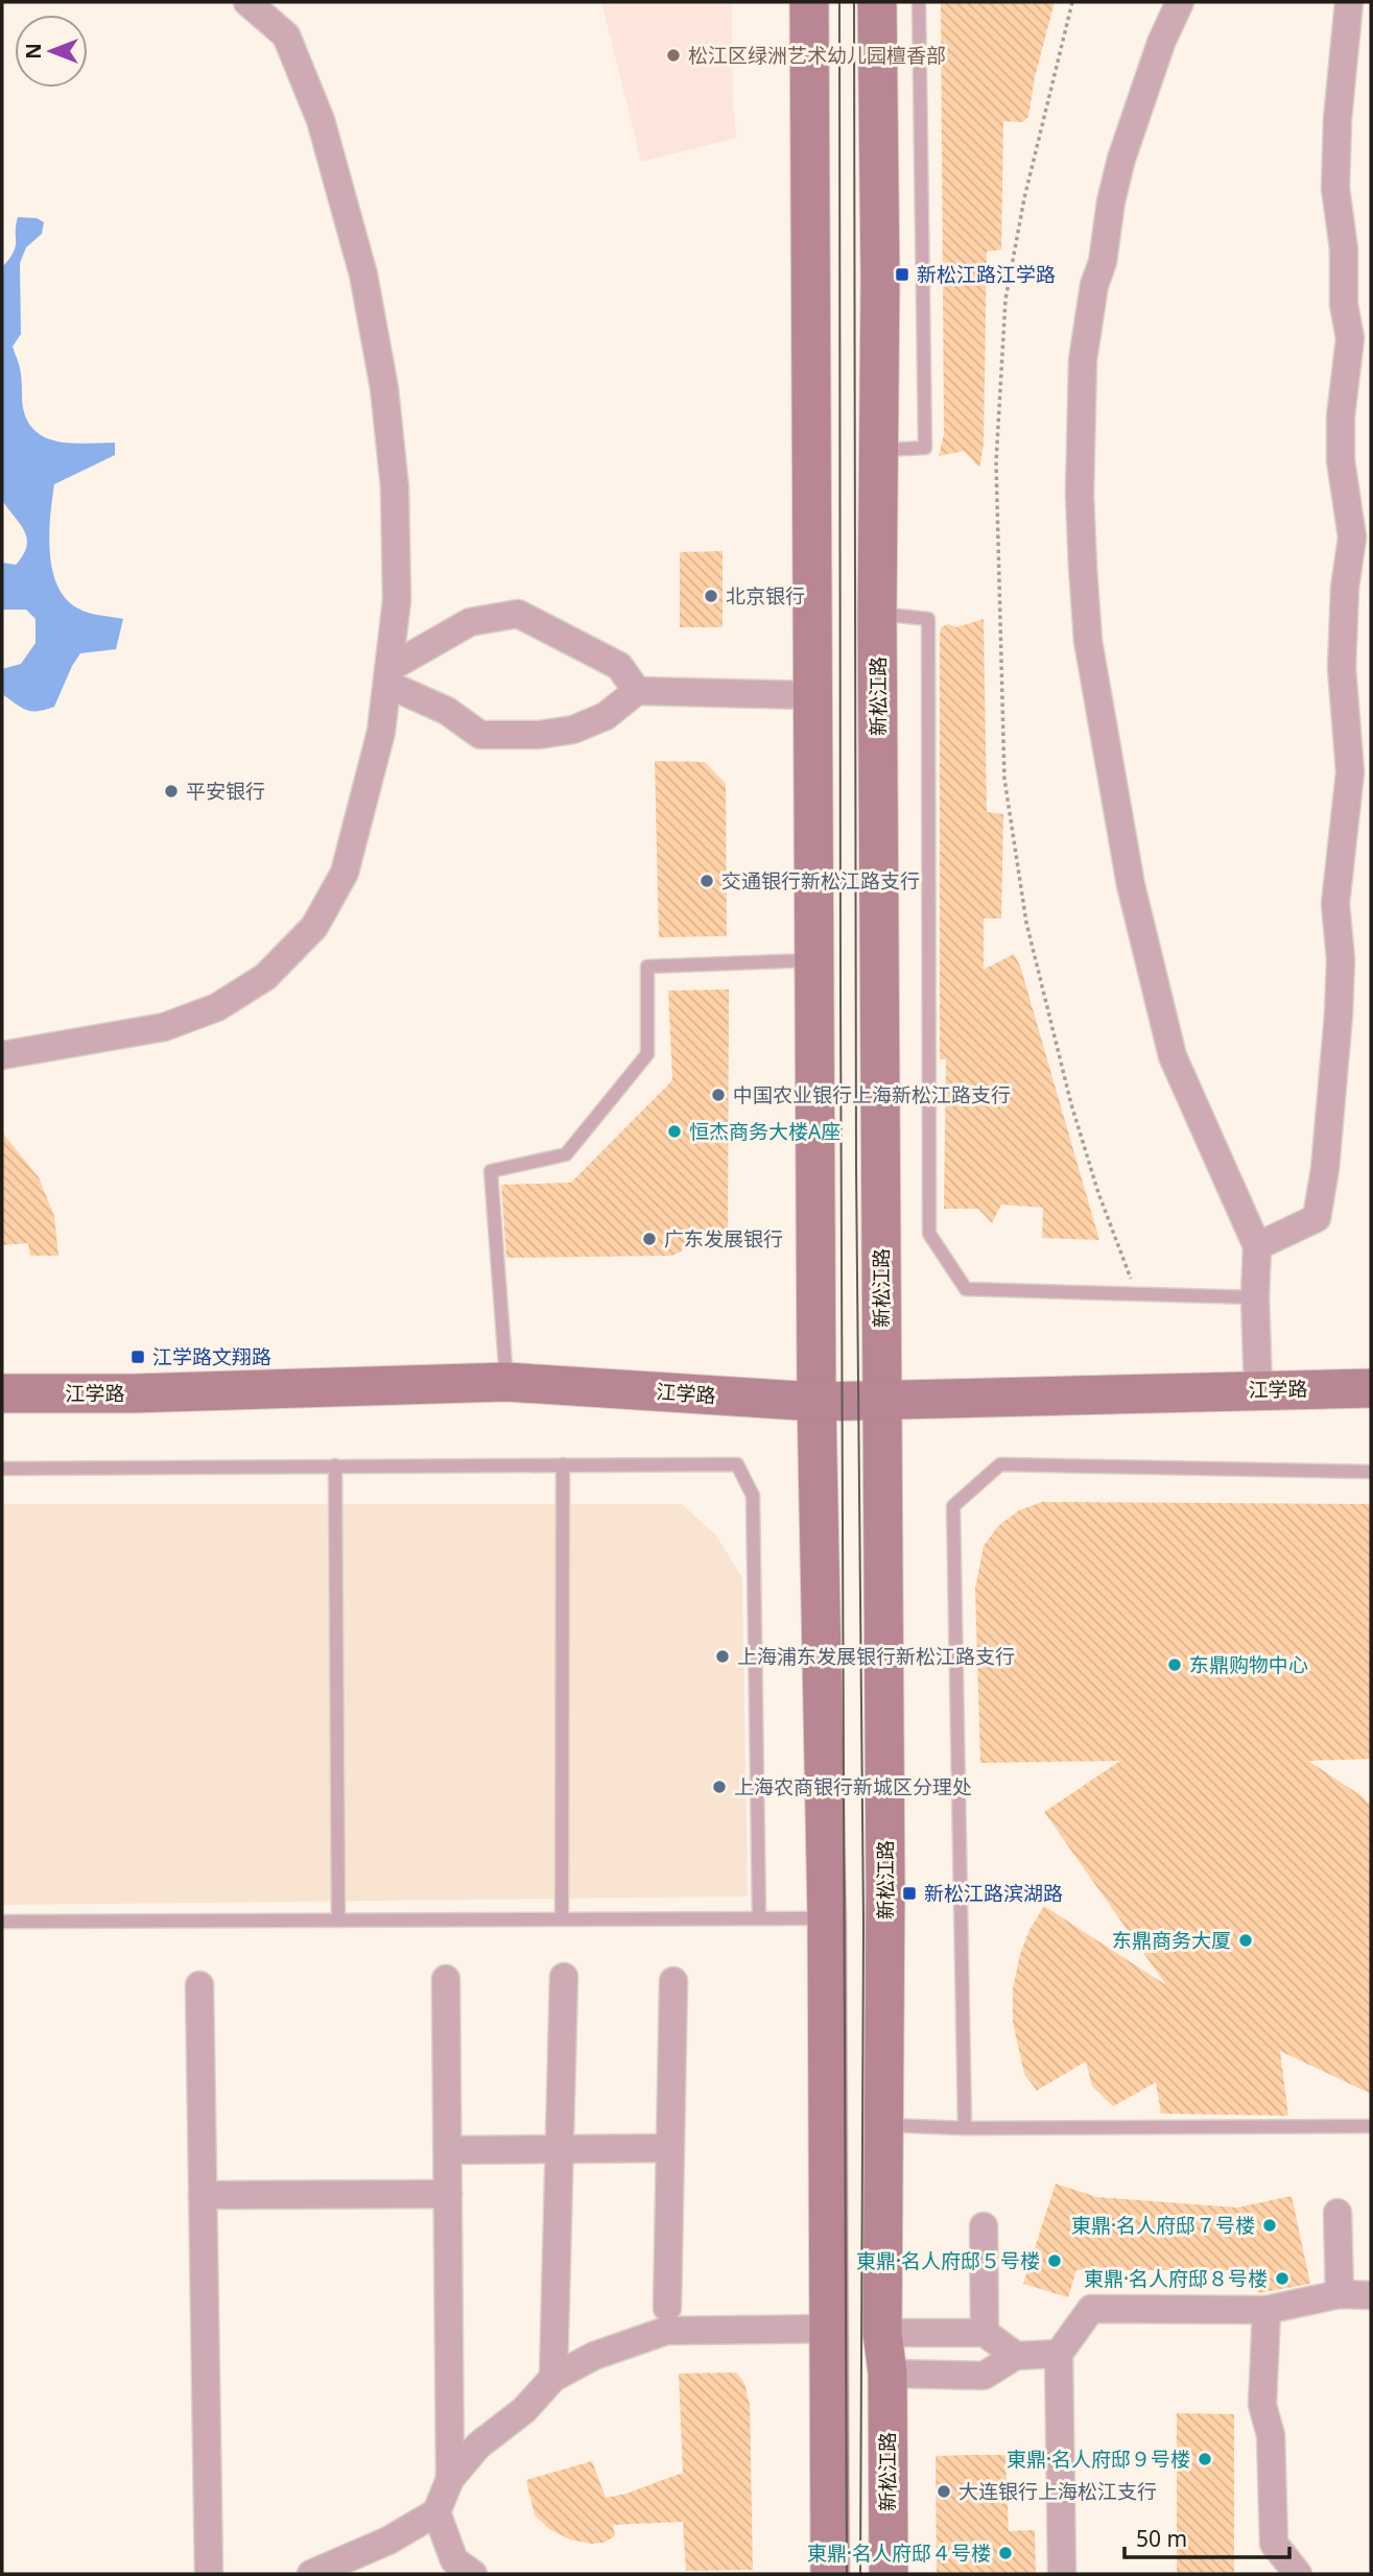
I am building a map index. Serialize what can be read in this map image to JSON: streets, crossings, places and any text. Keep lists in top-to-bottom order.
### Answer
{
  "streets": {
    "main road": ["新松江路", "江学路"]
  },
  "crossings": [
    ["新松江路", "江学路"]
  ],
  "places": {
    "other": [
      "松江区绿洲艺术幼儿园檀香部",
      "北京银行",
      "平安银行",
      "交通银行新松江路支行",
      "中国农业银行上海新松江路支行",
      "恒杰商务大楼A座",
      "广东发展银行",
      "上海浦东发展银行新松江路支行",
      "东鼎购物中心",
      "上海农商银行新城区分理处",
      "东鼎商务大厦",
      "東鼎·名人府邸７号楼",
      "東鼎·名人府邸５号楼",
      "東鼎·名人府邸８号楼",
      "東鼎·名人府邸９号楼",
      "大连银行上海松江支行",
      "東鼎·名人府邸４号楼"
    ],
    "transit": ["新松江路江学路", "江学路文翔路", "新松江路滨湖路"]
  },
  "scale_bar": "50 m",
  "north": "left"
}
